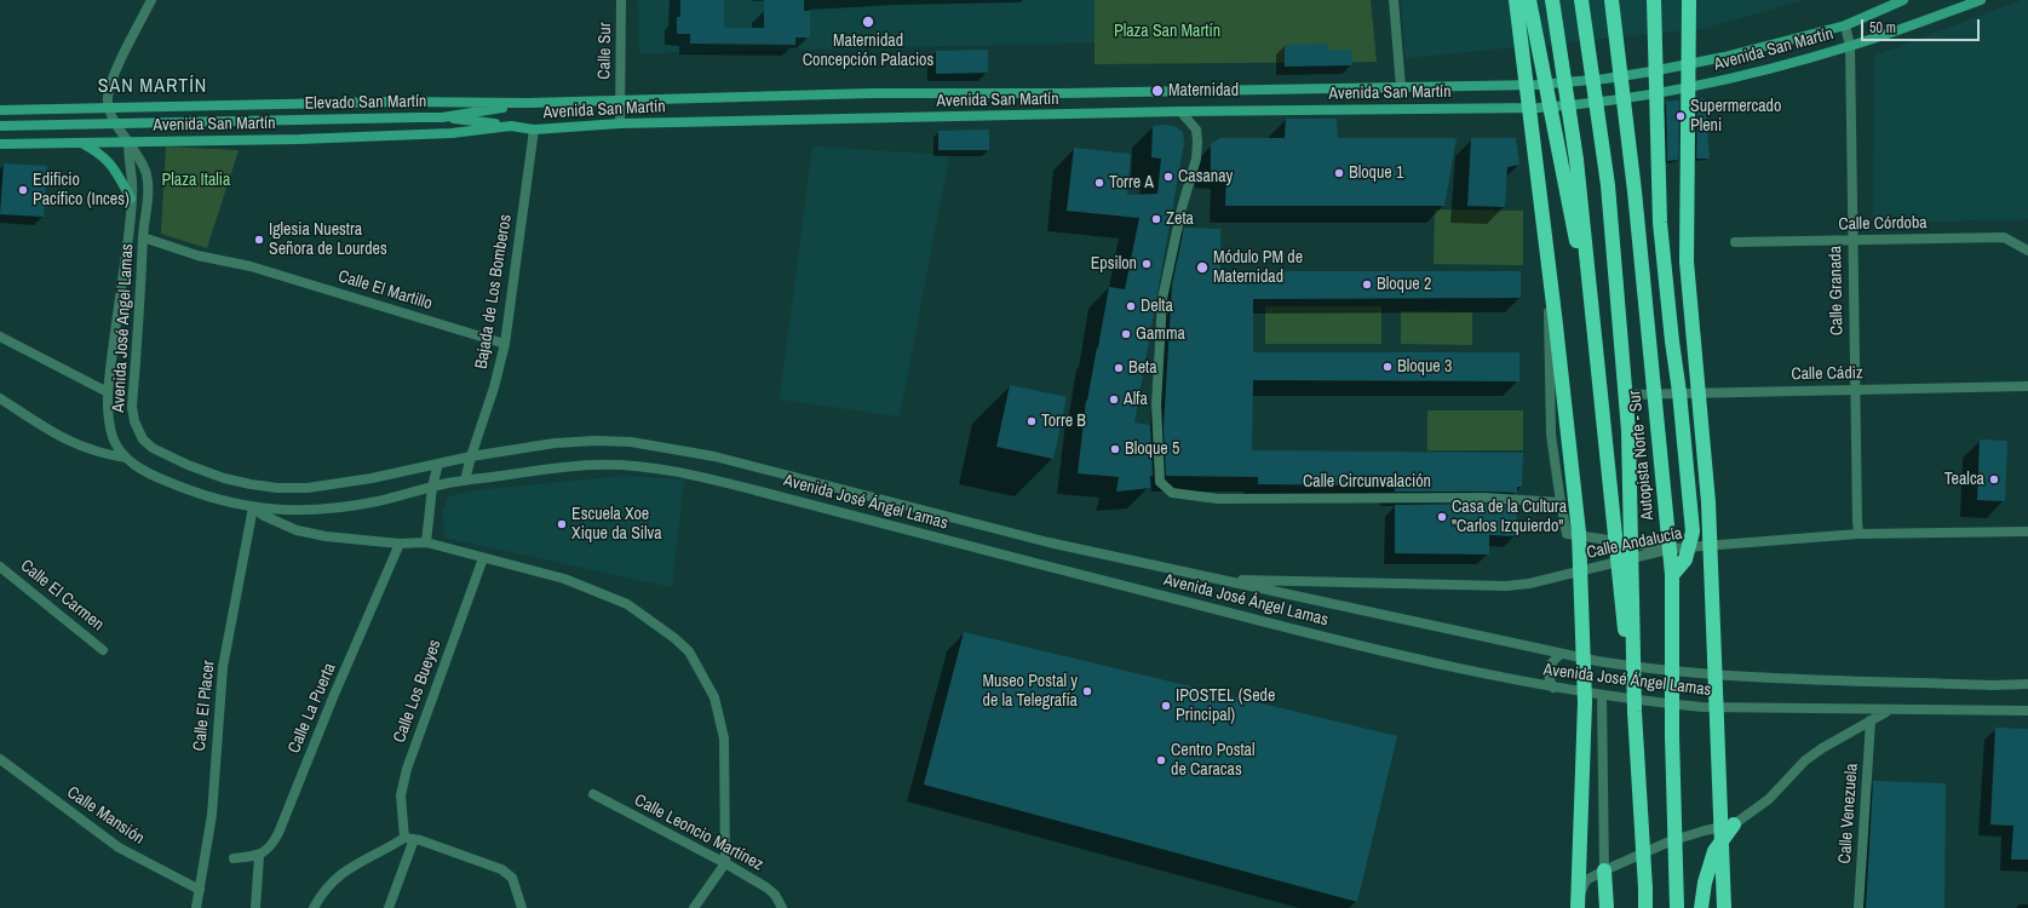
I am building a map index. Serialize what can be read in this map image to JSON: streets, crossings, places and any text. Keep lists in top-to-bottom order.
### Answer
{
  "streets": {
    "highway": ["Autopista Norte - Sur"],
    "main road": ["Avenida San Martín", "Elevado San Martín"],
    "street": [
      "Calle Sur",
      "Calle Córdoba",
      "Calle El Martillo",
      "Calle Granada",
      "Bajada de Los Bomberos",
      "Avenida José Angel Lamas",
      "Calle Cádiz",
      "Calle Circunvalación",
      "Avenida José Ángel Lamas",
      "Calle Andalucía",
      "Calle El Carmen",
      "Calle Los Bueyes",
      "Calle El Placer",
      "Calle La Puerta",
      "Calle Venezuela",
      "Calle Mansión",
      "Calle Leoncio Martínez"
    ]
  },
  "crossings": [
    ["Avenida San Martín", "Calle Sur"],
    ["Avenida San Martín", "Calle Granada"],
    ["Avenida San Martín", "Bajada de Los Bomberos"],
    ["Avenida San Martín", "Avenida José Angel Lamas"],
    ["Avenida San Martín", "Calle Circunvalación"],
    ["Calle Córdoba", "Calle Granada"],
    ["Calle El Martillo", "Bajada de Los Bomberos"],
    ["Calle El Martillo", "Avenida José Angel Lamas"],
    ["Calle Granada", "Calle Cádiz"],
    ["Calle Granada", "Calle Andalucía"],
    ["Bajada de Los Bomberos", "Avenida José Angel Lamas"],
    ["Bajada de Los Bomberos", "Avenida José Ángel Lamas"],
    ["Avenida José Angel Lamas", "Avenida José Ángel Lamas"],
    ["Avenida José Angel Lamas", "Calle El Placer"],
    ["Avenida José Ángel Lamas", "Calle Andalucía"],
    ["Calle El Placer", "Calle Mansión"]
  ],
  "districts": ["SAN MARTÍN"],
  "parks": ["Plaza San Martín", "Plaza Italia"],
  "places": [
    "Maternidad Concepción Palacios",
    "Maternidad",
    "Supermercado Pleni",
    "Bloque 1",
    "Casanay",
    "Torre A",
    "Edificio Pacífico (Inces)",
    "Zeta",
    "Iglesia Nuestra Señora de Lourdes",
    "Epsilon",
    "Módulo PM de Maternidad",
    "Bloque 2",
    "Delta",
    "Gamma",
    "Bloque 3",
    "Beta",
    "Alfa",
    "Torre B",
    "Bloque 5",
    "Tealca",
    "Casa de la Cultura \"Carlos Izquierdo\"",
    "Escuela Xoe Xique da Silva",
    "Museo Postal y de la Telegrafía",
    "IPOSTEL (Sede Principal)",
    "Centro Postal de Caracas"
  ],
  "scale_bar": "50 m"
}
